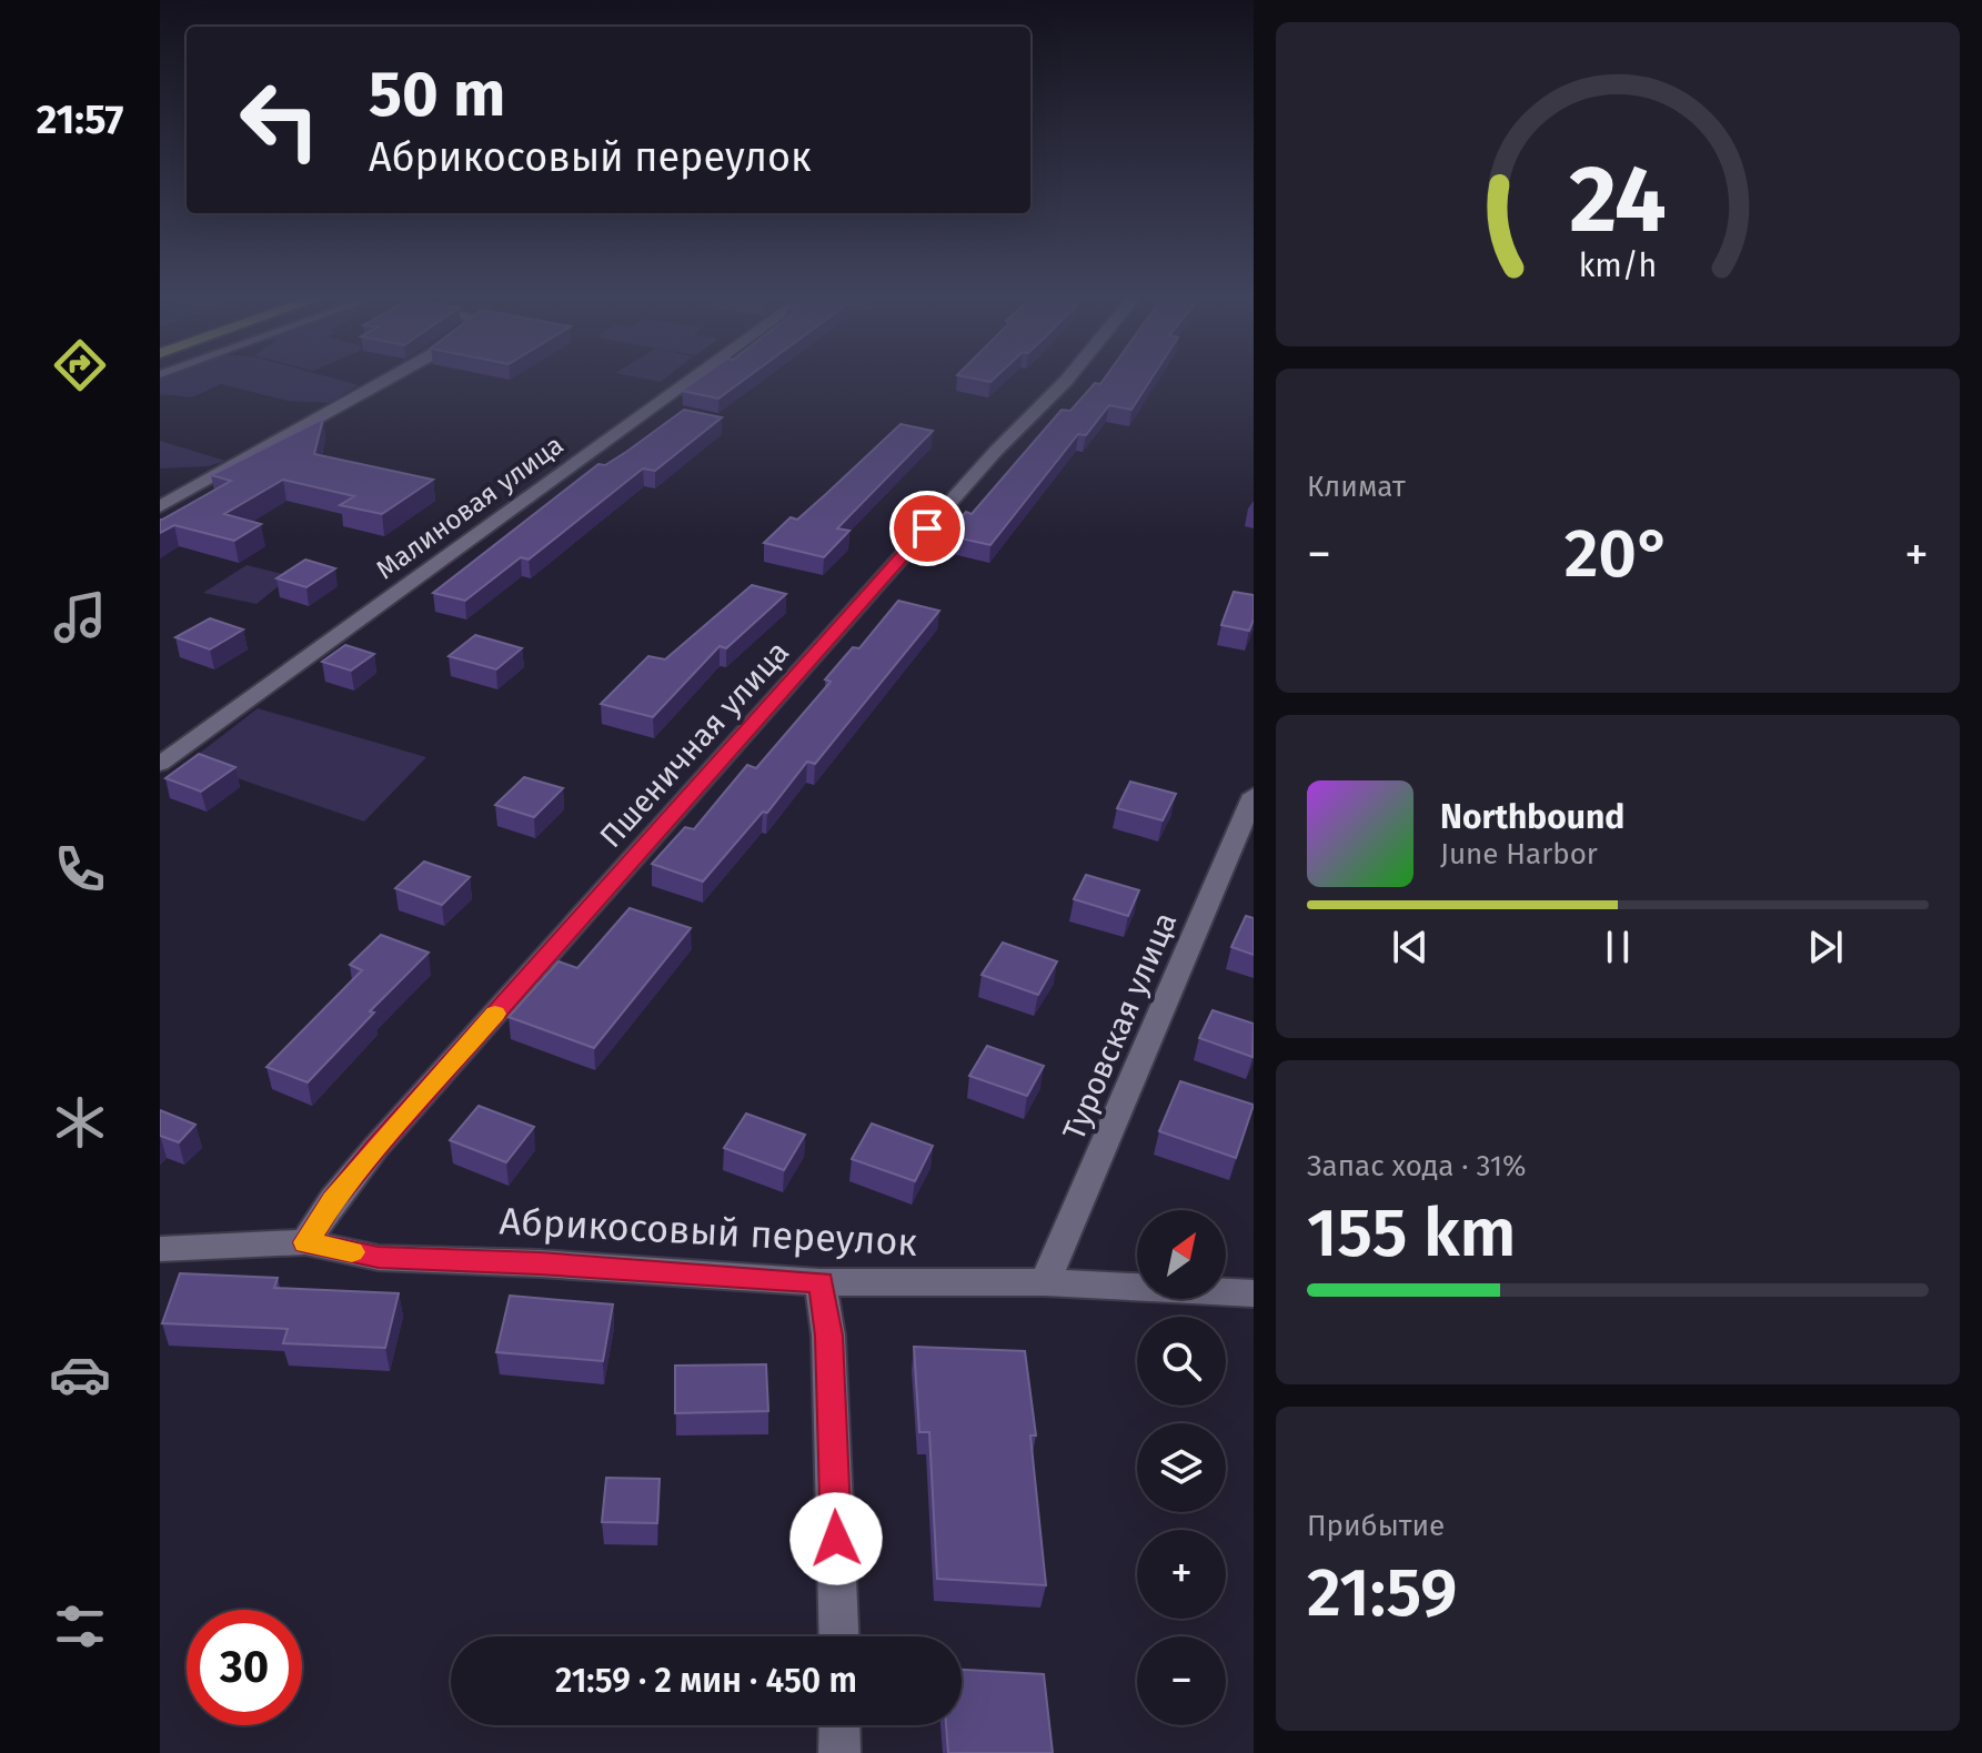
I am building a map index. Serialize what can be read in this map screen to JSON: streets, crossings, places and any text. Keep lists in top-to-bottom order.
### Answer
{
  "streets": {
    "street": [
      "Малиновая улица",
      "Пшеничная улица",
      "Туровская улица",
      "Абрикосовый переулок"
    ]
  },
  "crossings": [
    ["Пшеничная улица", "Абрикосовый переулок"],
    ["Туровская улица", "Абрикосовый переулок"]
  ],
  "north": "top right",
  "page": {
    "tabs": "21:57",
    "turn": ["50 m", "Абрикосовый переулок"],
    "tile": [
      "Климат",
      ["Запас хода · 31%", "155 km"],
      ["Прибытие", "21:59"]
    ],
    "heat": ["−", "20°", "+"],
    "song": ["Northbound", "June Harbor"],
    "map_buttons": ["+", "−"],
    "limit": "30",
    "trip": "21:59 · 2 мин · 450 m",
    "gauge": ["24", "km/h"]
  }
}
